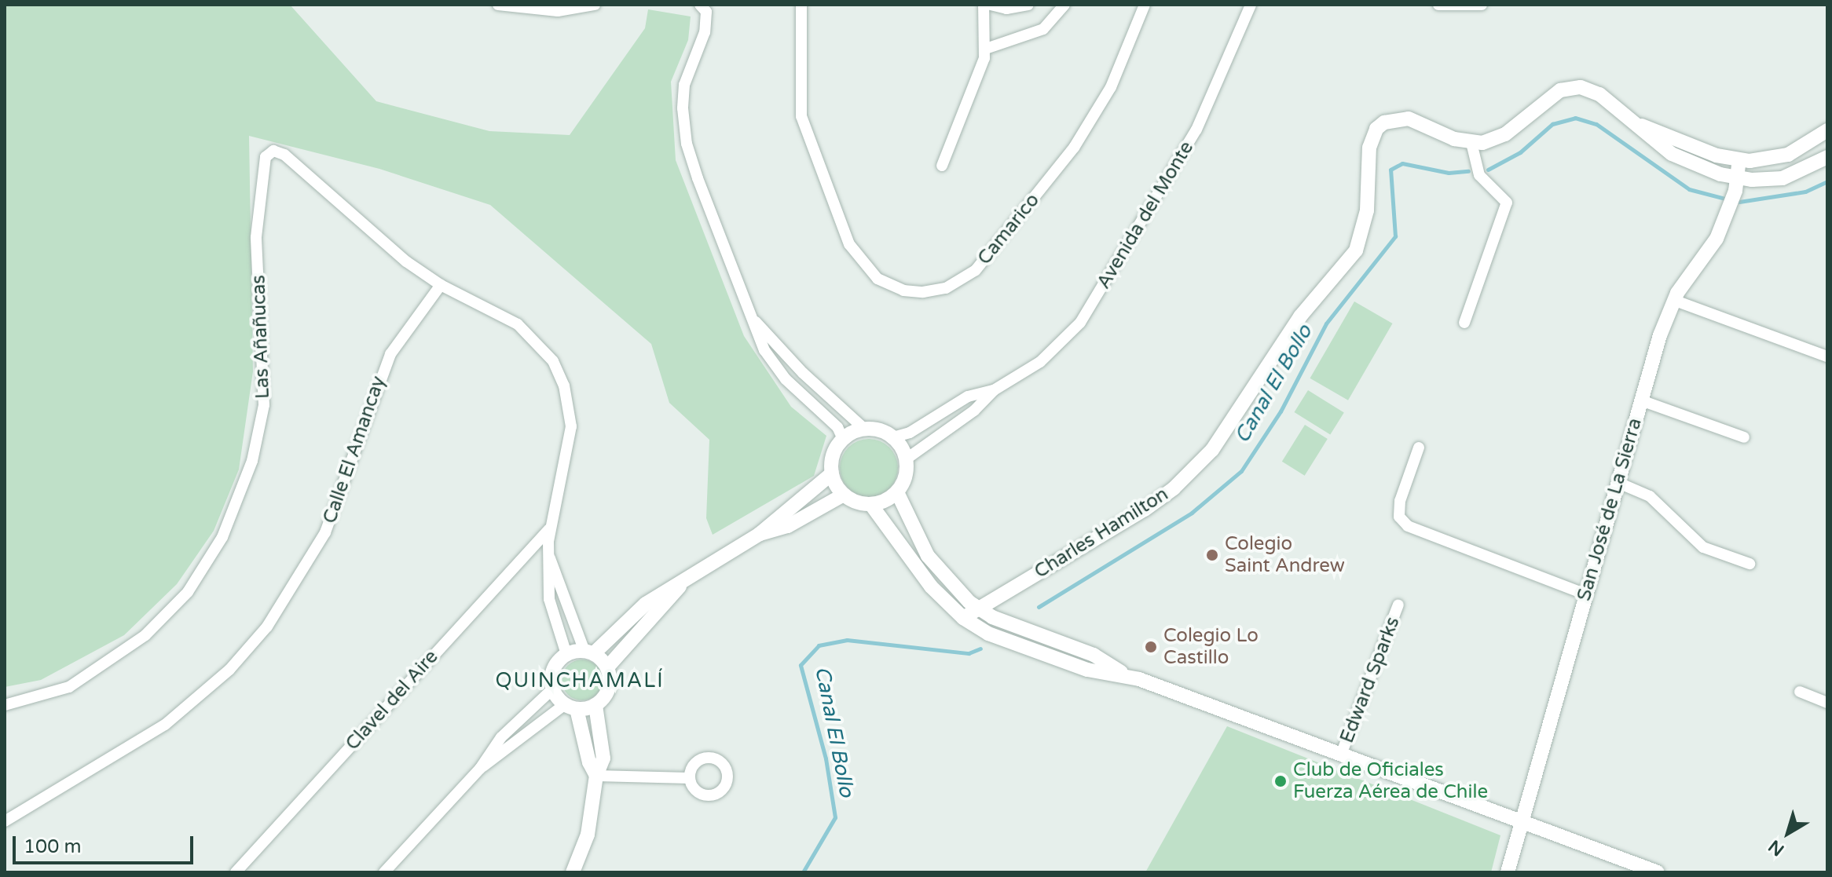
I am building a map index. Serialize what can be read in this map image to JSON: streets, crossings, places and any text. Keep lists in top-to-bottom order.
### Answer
{
  "streets": {
    "street": [
      "Avenida del Monte",
      "Camarico",
      "Las Añañucas",
      "Calle El Amancay",
      "San José de La Sierra",
      "Charles Hamilton",
      "Edward Sparks",
      "Clavel del Aire"
    ]
  },
  "crossings": [
    ["Las Añañucas", "Calle El Amancay"]
  ],
  "districts": ["QUINCHAMALÍ"],
  "water": ["Canal El Bollo"],
  "places": ["Colegio Saint Andrew", "Colegio Lo Castillo", "Club de Oficiales Fuerza Aérea de Chile"],
  "scale_bar": "100 m",
  "north": "bottom left"
}
